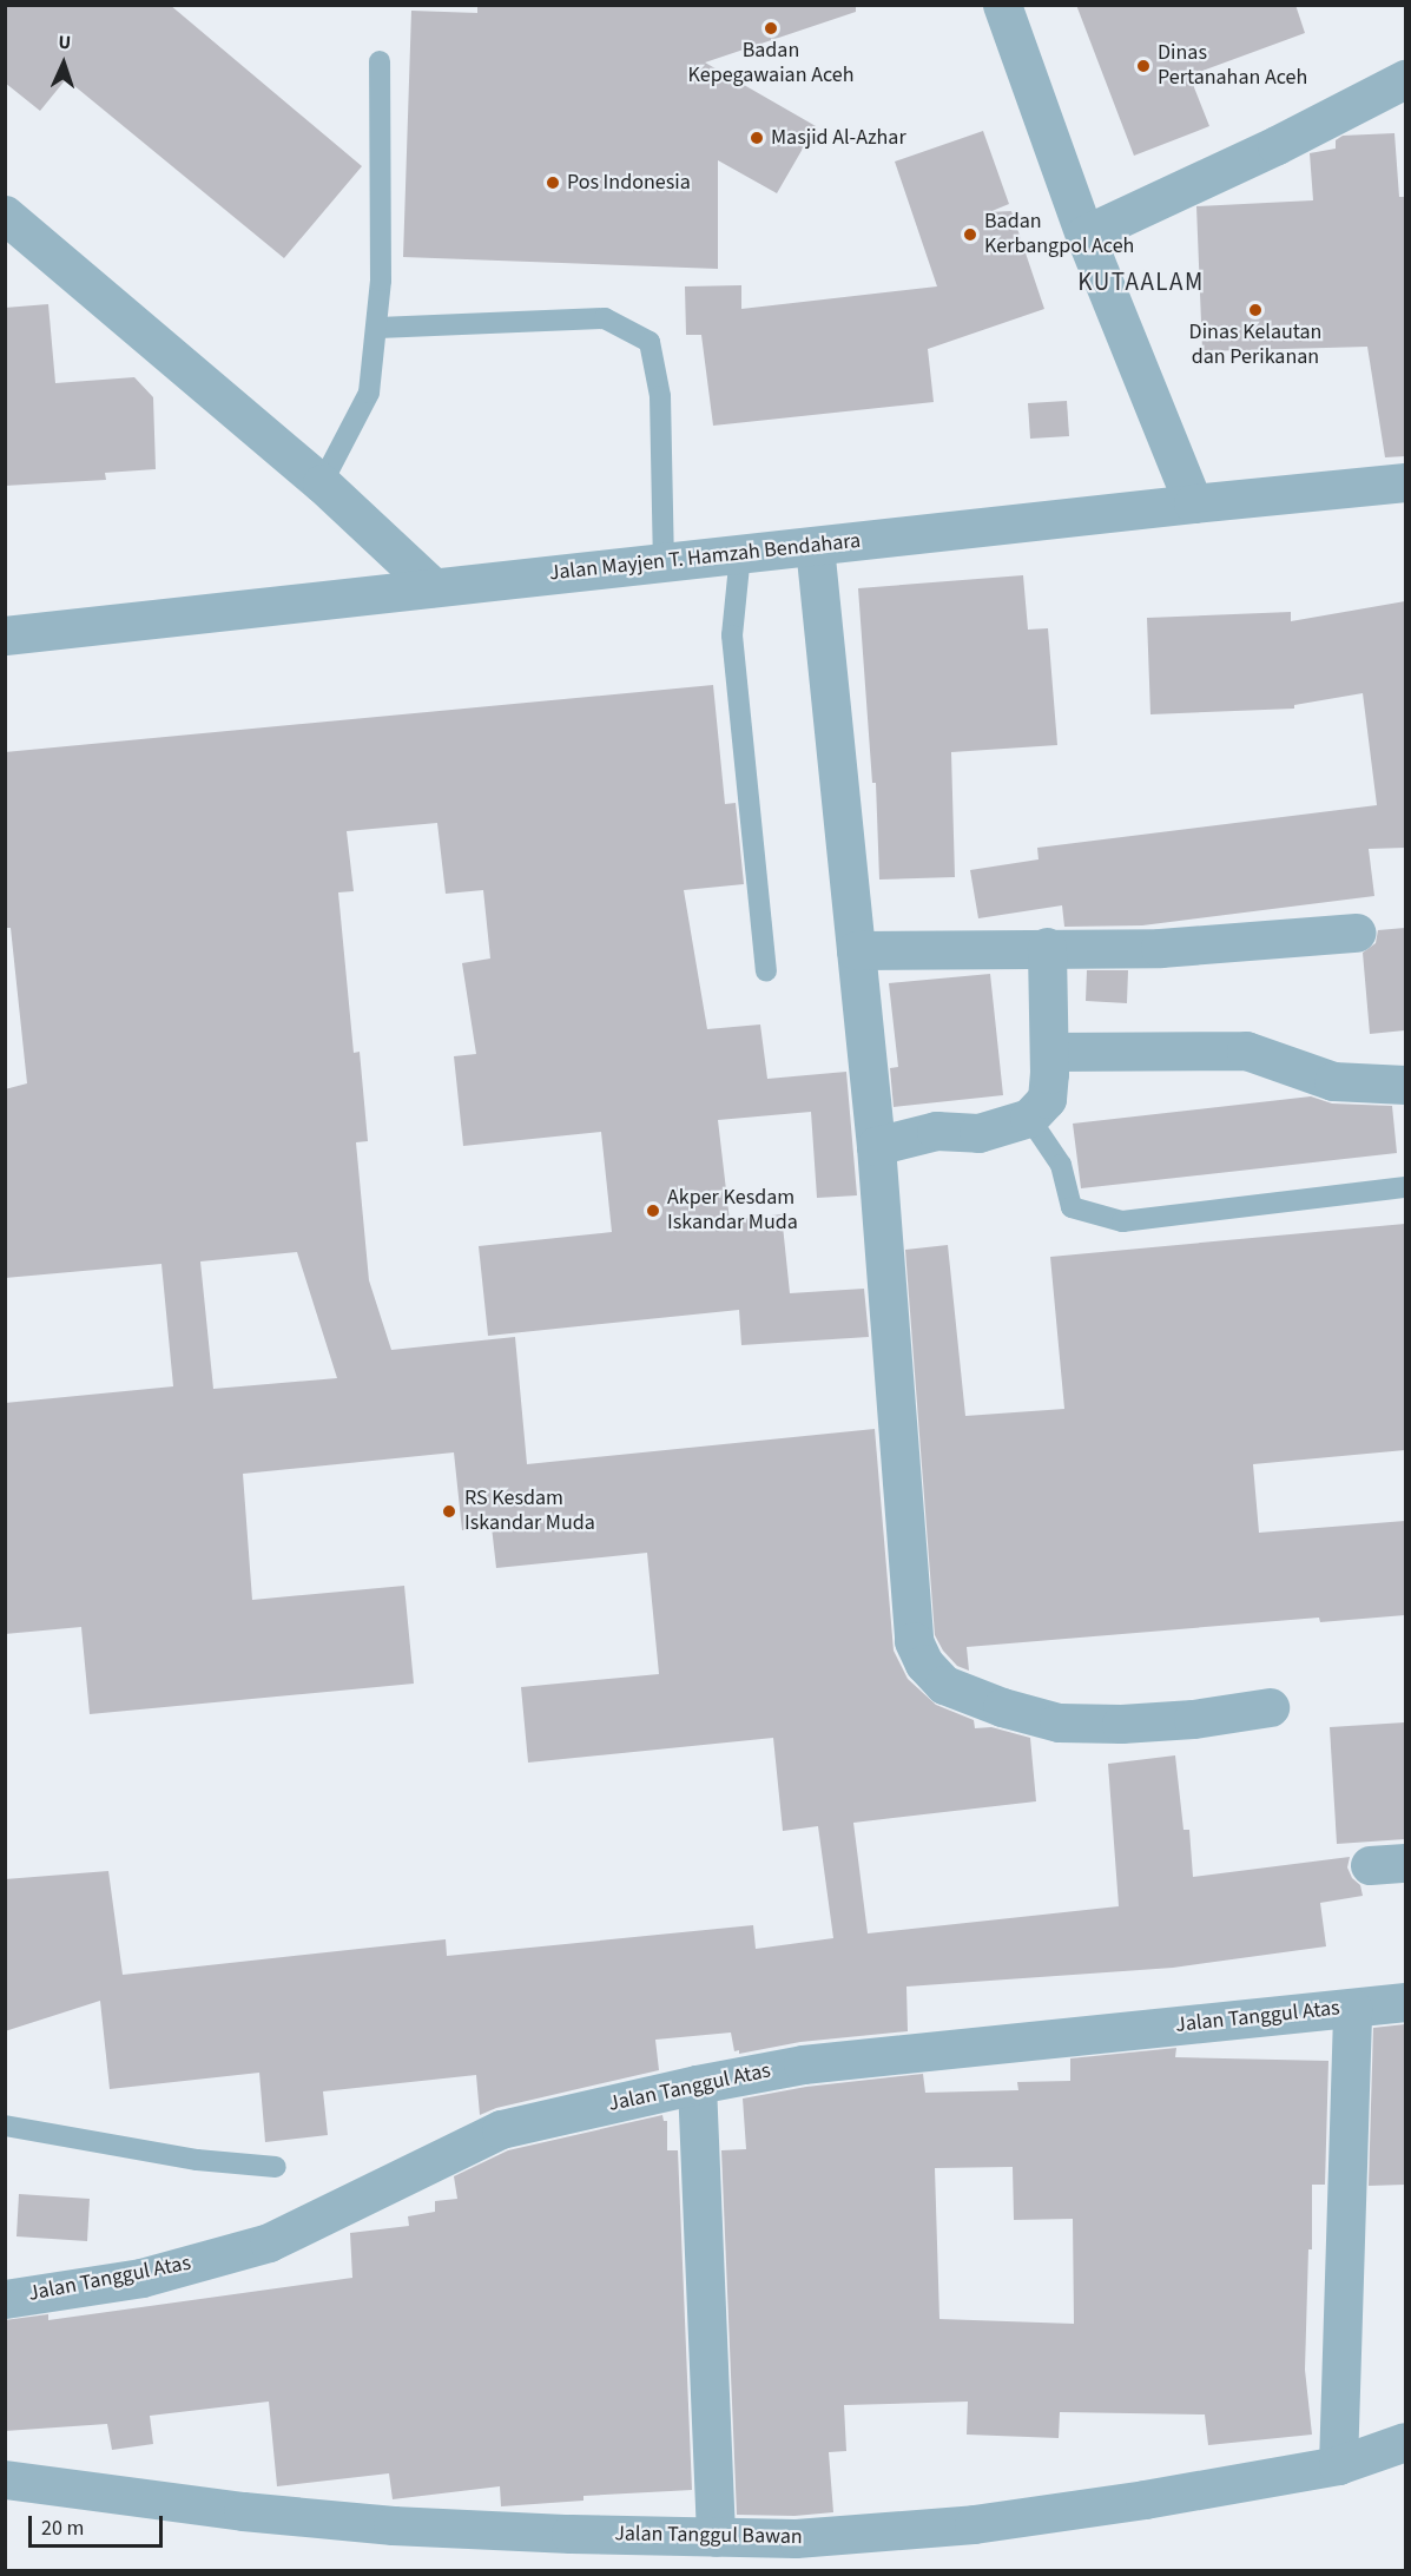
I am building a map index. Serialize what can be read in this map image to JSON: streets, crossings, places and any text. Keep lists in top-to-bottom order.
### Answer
{
  "streets": {
    "street": ["Jalan Mayjen T. Hamzah Bendahara", "Jalan Tanggul Atas", "Jalan Tanggul Bawan"]
  },
  "districts": ["KUTAALAM"],
  "places": [
    "Badan Kepegawaian Aceh",
    "Dinas Pertanahan Aceh",
    "Masjid Al-Azhar",
    "Pos Indonesia",
    "Badan Kerbangpol Aceh",
    "Dinas Kelautan dan Perikanan",
    "Akper Kesdam Iskandar Muda",
    "RS Kesdam Iskandar Muda"
  ],
  "scale_bar": "20 m",
  "north": "top"
}
